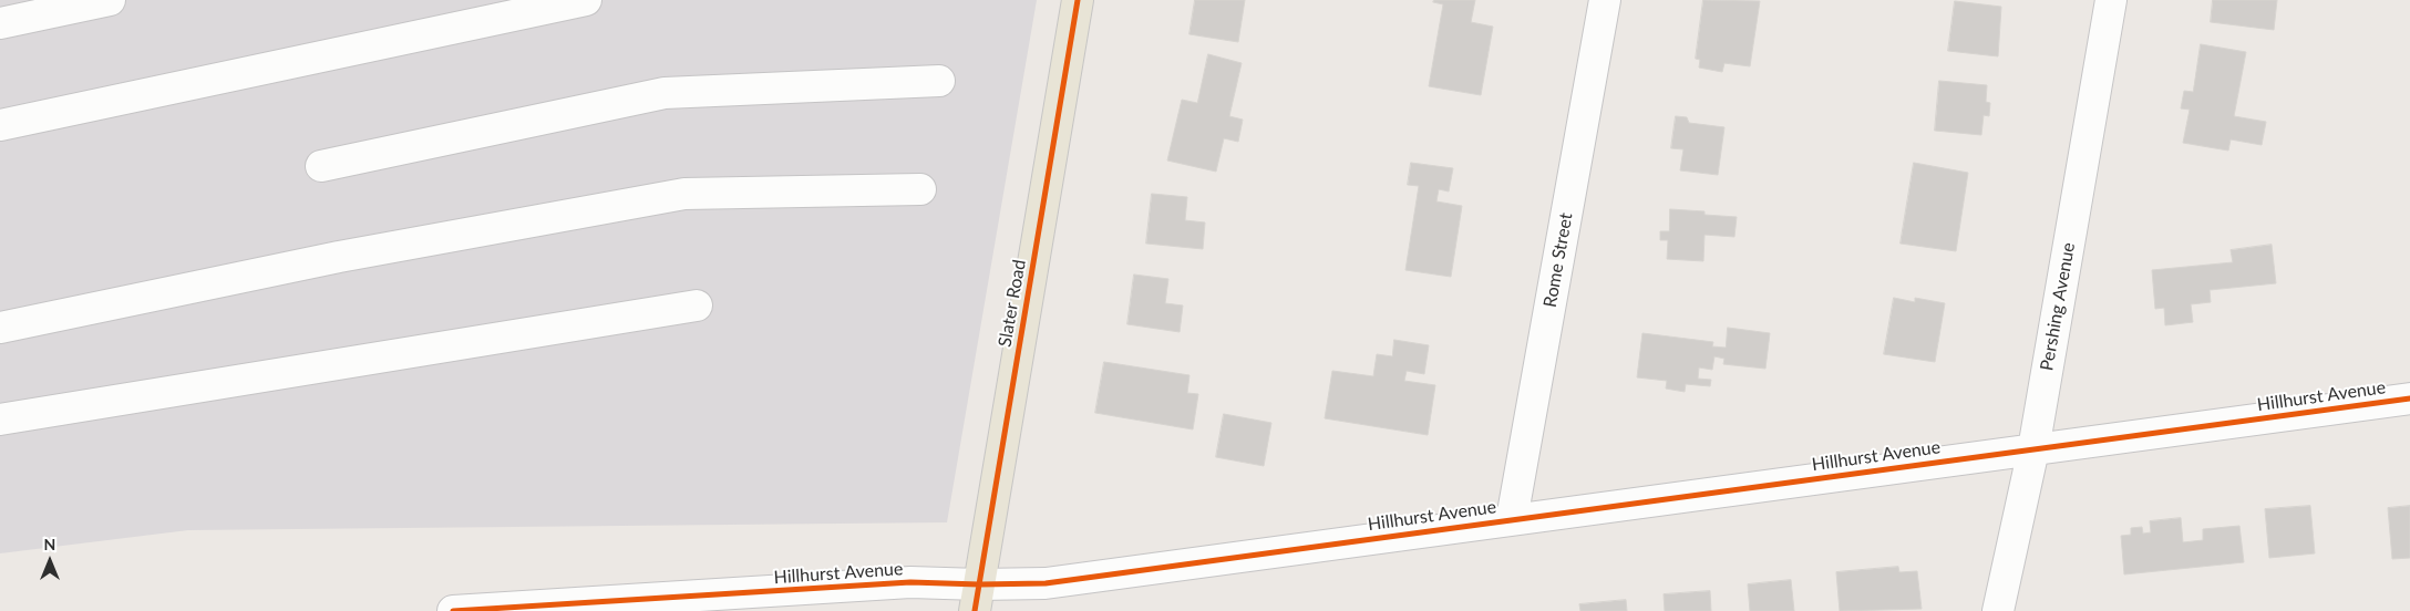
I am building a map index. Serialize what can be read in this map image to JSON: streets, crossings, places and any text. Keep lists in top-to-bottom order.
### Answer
{
  "streets": {
    "main road": ["Slater Road"],
    "street": ["Rome Street", "Pershing Avenue", "Hillhurst Avenue"]
  },
  "crossings": [
    ["Rome Street", "Hillhurst Avenue"],
    ["Slater Road", "Hillhurst Avenue"],
    ["Pershing Avenue", "Hillhurst Avenue"]
  ],
  "north": "top"
}
